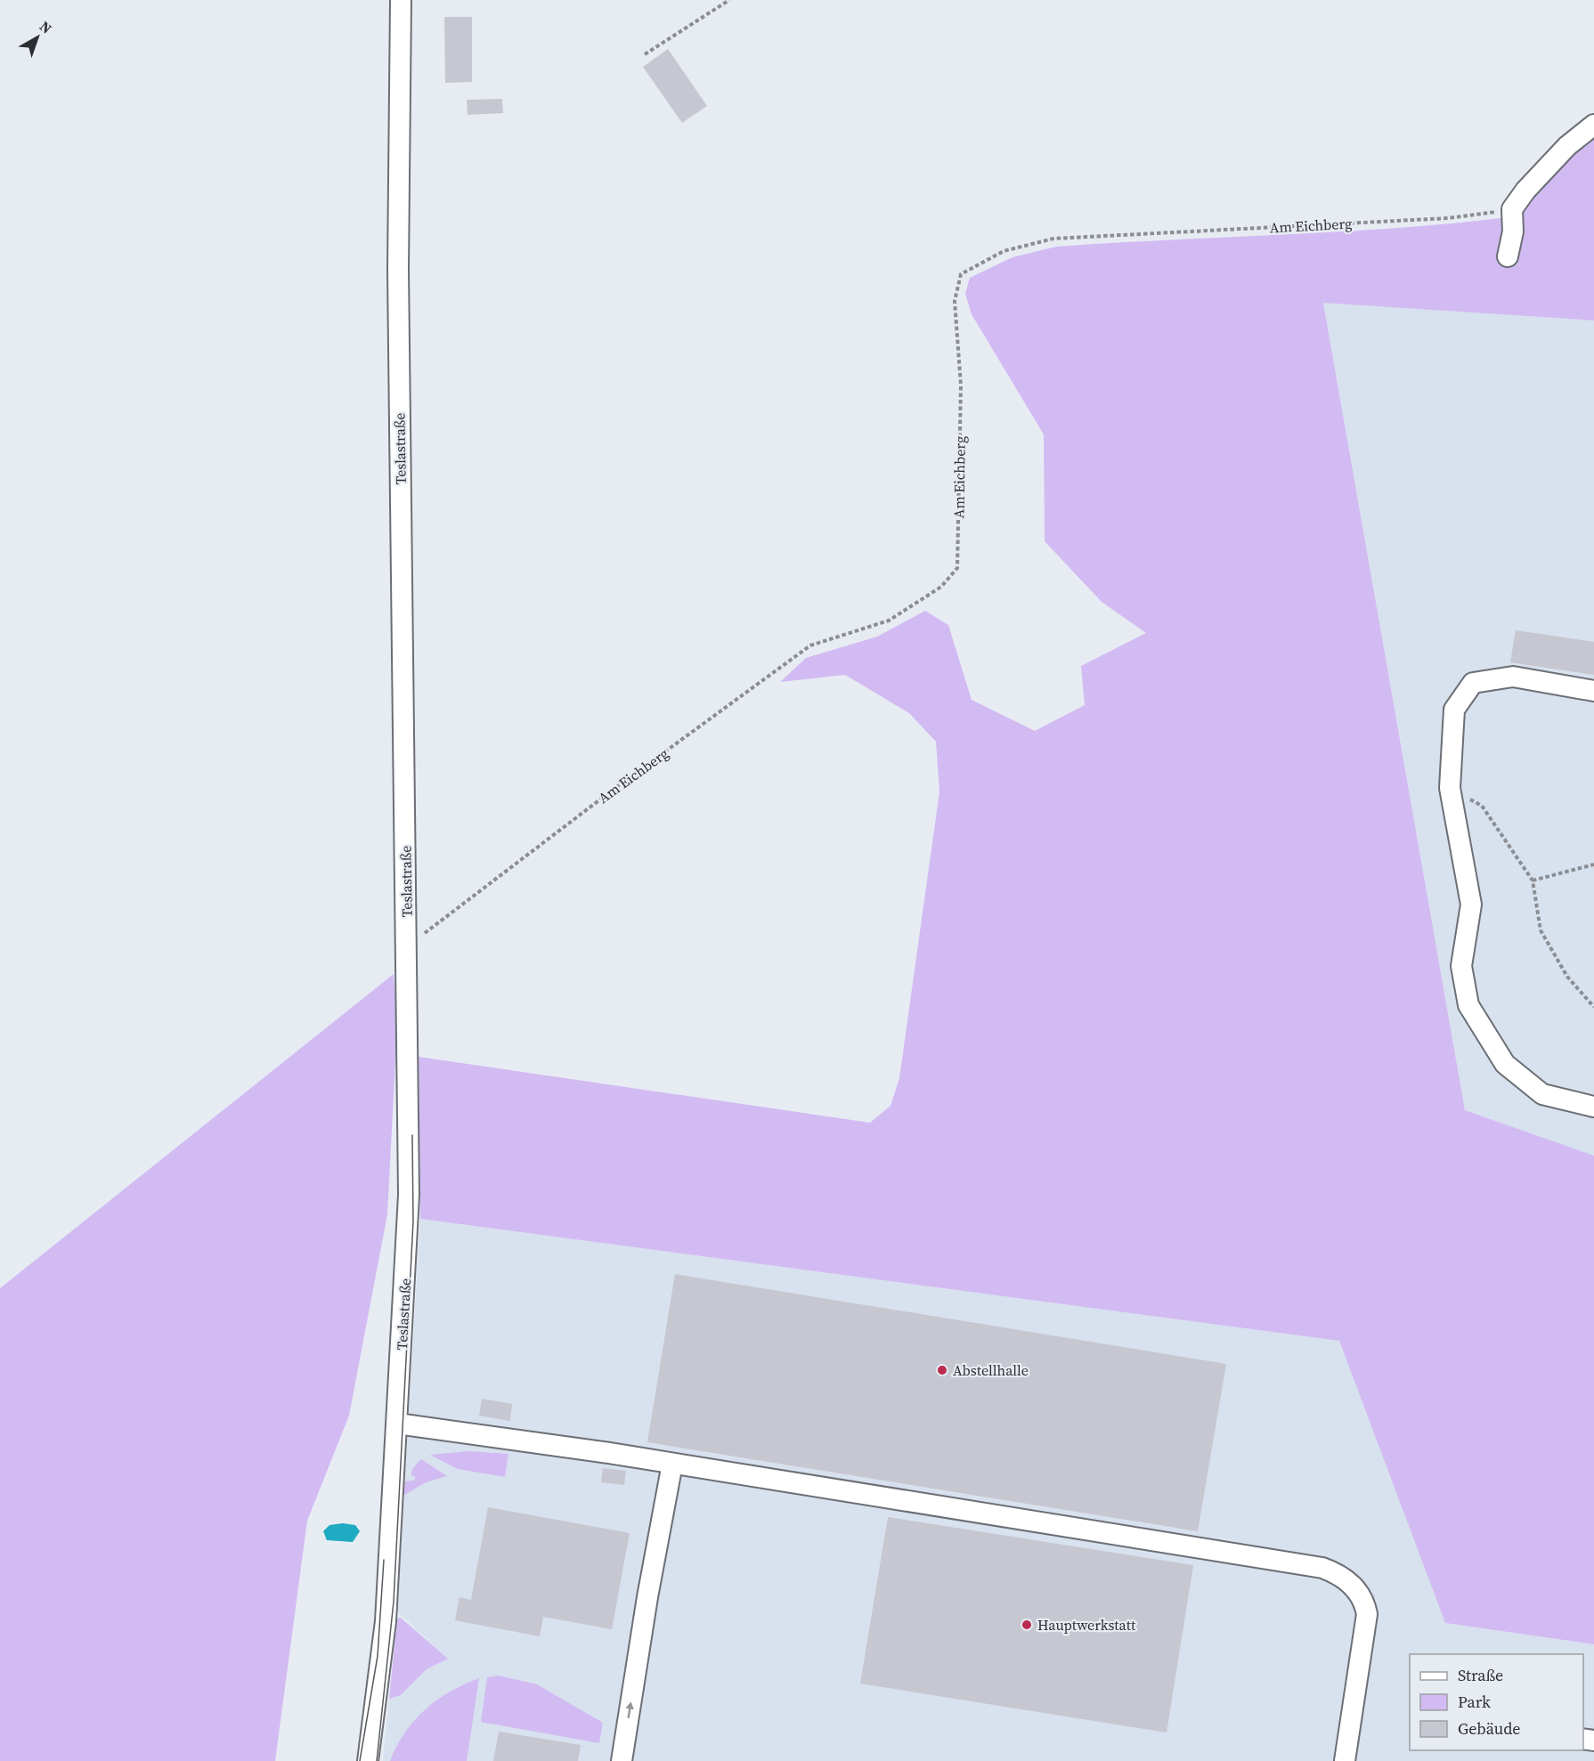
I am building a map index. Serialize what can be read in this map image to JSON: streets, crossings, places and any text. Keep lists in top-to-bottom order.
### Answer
{
  "streets": {
    "street": ["Teslastraße"],
    "path": ["Am Eichberg"]
  },
  "crossings": [
    ["Am Eichberg", "Teslastraße"]
  ],
  "places": ["Abstellhalle", "Hauptwerkstatt"],
  "legend": ["Straße", "Park", "Gebäude"],
  "north": "top right"
}
